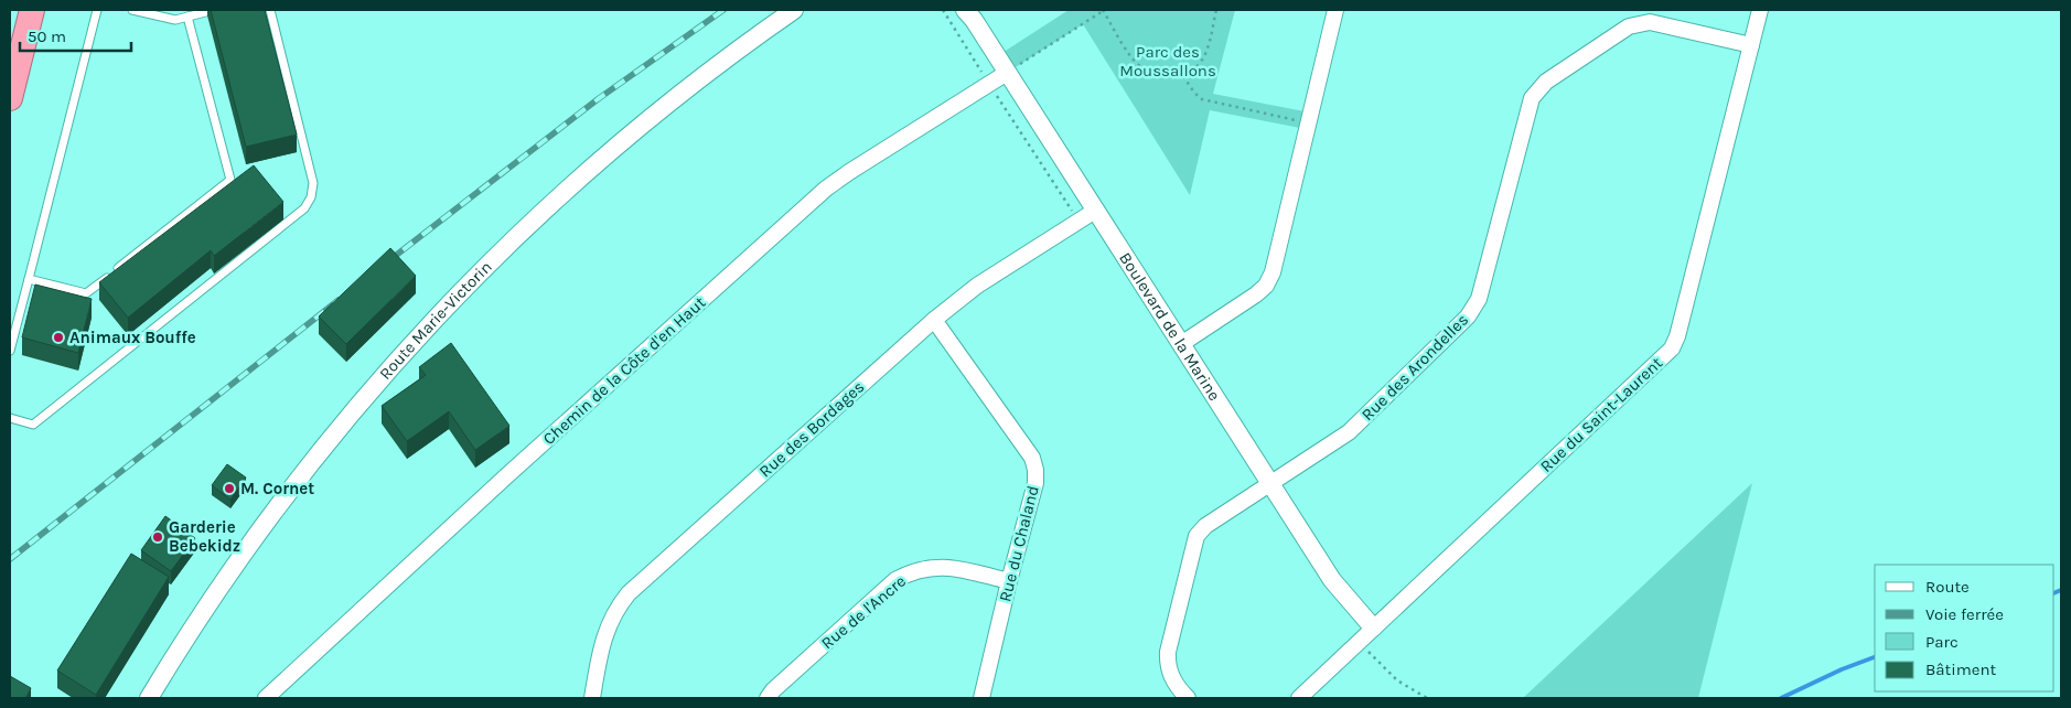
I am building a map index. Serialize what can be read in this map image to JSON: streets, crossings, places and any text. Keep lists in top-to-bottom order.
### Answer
{
  "streets": {
    "street": [
      "Route Marie-Victorin",
      "Boulevard de la Marine",
      "Rue des Arondelles",
      "Chemin de la Côte d'en Haut",
      "Rue du Saint-Laurent",
      "Rue des Bordages",
      "Rue du Chaland",
      "Rue de l'Ancre"
    ]
  },
  "crossings": [
    ["Boulevard de la Marine", "Rue des Arondelles"],
    ["Boulevard de la Marine", "Chemin de la Côte d'en Haut"],
    ["Boulevard de la Marine", "Rue du Saint-Laurent"],
    ["Boulevard de la Marine", "Rue des Bordages"],
    ["Rue des Arondelles", "Rue du Saint-Laurent"],
    ["Rue des Bordages", "Rue du Chaland"],
    ["Rue du Chaland", "Rue de l'Ancre"]
  ],
  "parks": ["Parc des Moussallons"],
  "places": ["Animaux Bouffe", "M. Cornet", "Garderie Bebekidz"],
  "legend": [
    "Route",
    "Voie ferrée",
    "Parc",
    "Bâtiment"
  ],
  "scale_bar": "50 m"
}
